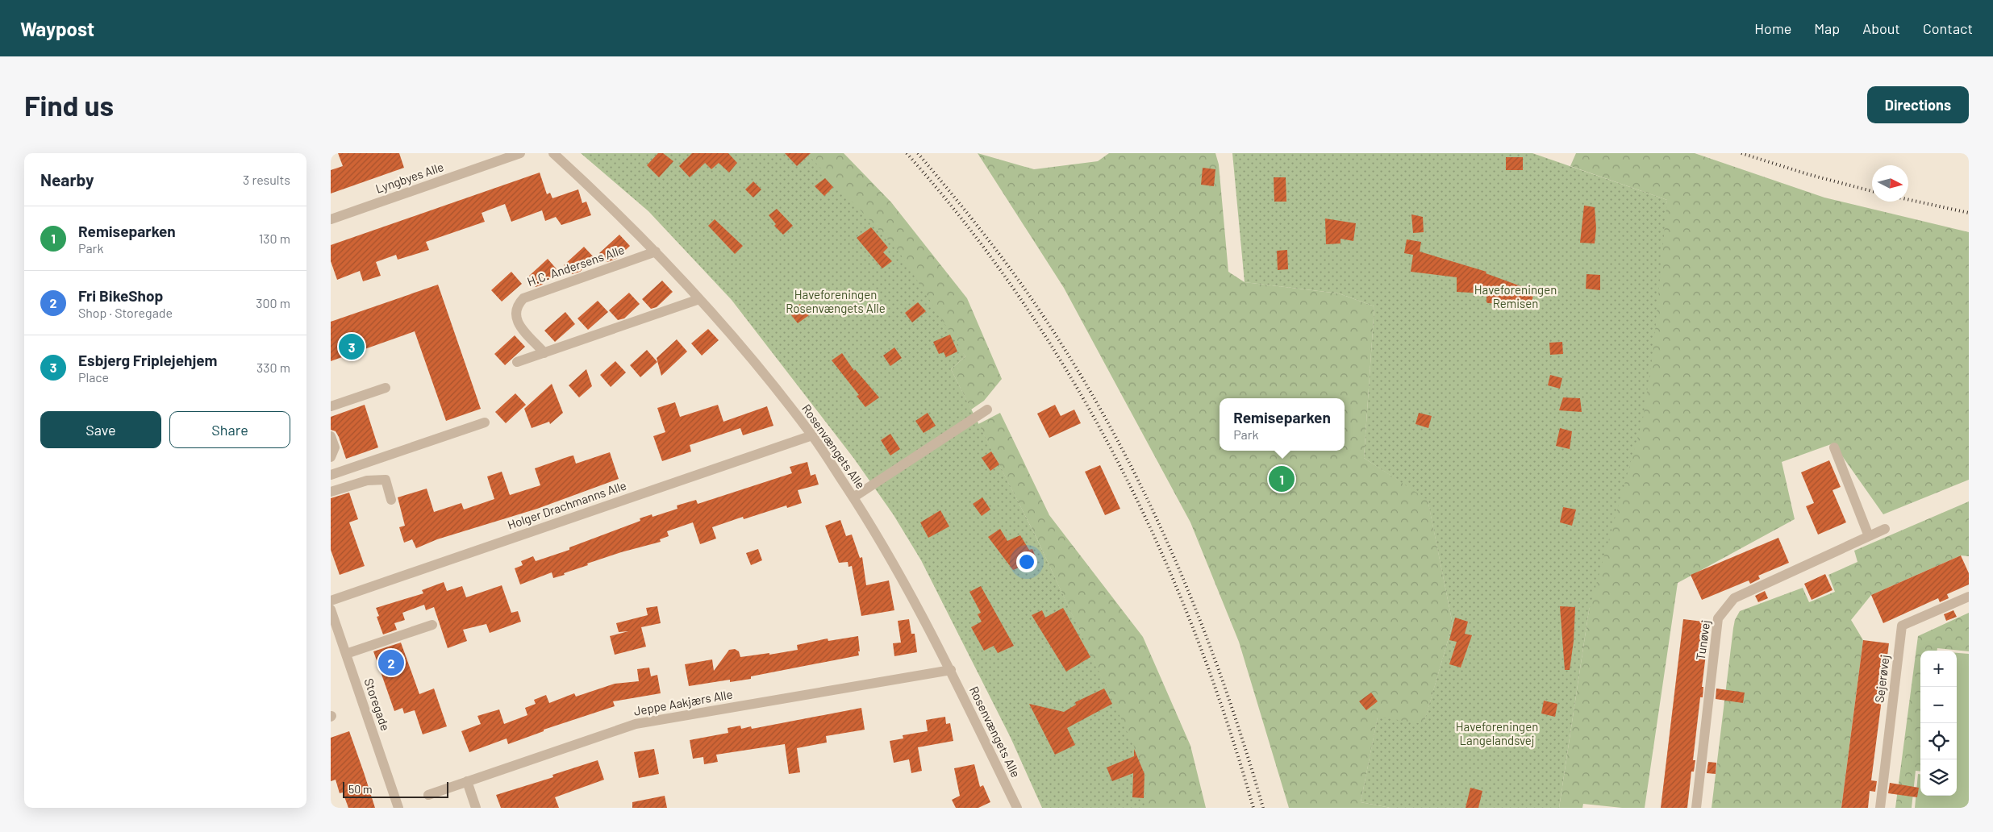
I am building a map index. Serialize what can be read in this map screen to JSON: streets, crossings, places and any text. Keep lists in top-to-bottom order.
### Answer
{
  "streets": {
    "street": [
      "Lyngbyes Alle",
      "H.C. Andersens Alle",
      "Rosenvængets Alle",
      "Holger Drachmanns Alle",
      "Tunøvej",
      "Sejerøvej",
      "Jeppe Aakjærs Alle",
      "Storegade"
    ]
  },
  "crossings": [
    ["H.C. Andersens Alle", "Rosenvængets Alle"],
    ["Rosenvængets Alle", "Holger Drachmanns Alle"],
    ["Rosenvængets Alle", "Jeppe Aakjærs Alle"]
  ],
  "parks": ["Haveforeningen Remisen", "Haveforeningen Rosenvængets Alle", "Haveforeningen Langelandsvej"],
  "scale_bar": "50 m",
  "north": "right",
  "page": {
    "header": "Waypost",
    "nav": [
      "Home",
      "Map",
      "About",
      "Contact"
    ],
    "buttons": [
      "Directions",
      ["Save", "Share"]
    ],
    "title": "Find us",
    "heading": ["Nearby", "3 results"],
    "list": [
      {
        "mark": "1",
        "name": "Remiseparken",
        "note": "Park",
        "value": "130 m"
      },
      {
        "mark": "2",
        "name": "Fri BikeShop",
        "note": "Shop · Storegade",
        "value": "300 m"
      },
      {
        "mark": "3",
        "name": "Esbjerg Friplejehjem",
        "note": "Place",
        "value": "330 m"
      }
    ],
    "pins": ["3", "1", "2"],
    "popup": ["Remiseparken", "Park"],
    "map_buttons": ["+", "−"],
    "scale": "50 m"
  }
}
